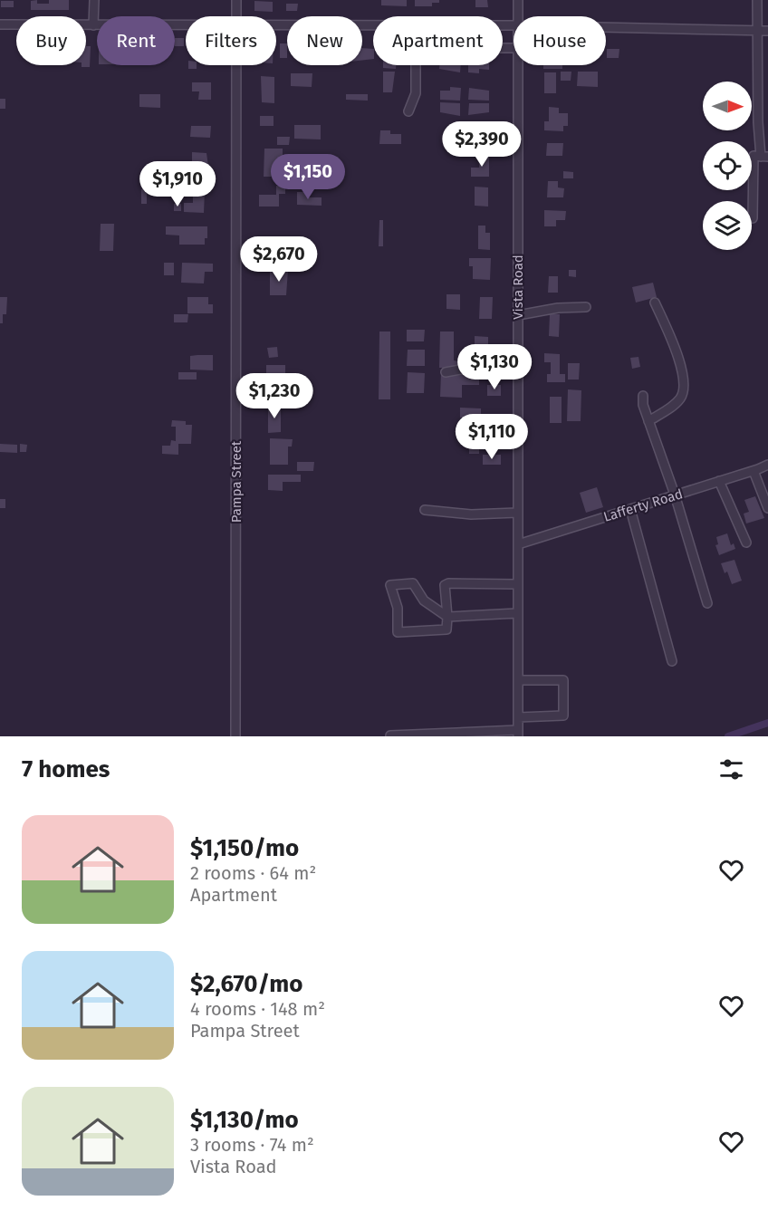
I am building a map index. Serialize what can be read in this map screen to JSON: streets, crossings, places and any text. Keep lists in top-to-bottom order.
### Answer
{
  "streets": {
    "street": ["Vista Road", "Pampa Street", "Lafferty Road"]
  },
  "crossings": [
    ["Vista Road", "Lafferty Road"]
  ],
  "north": "right",
  "page": {
    "chip": [
      "Buy",
      "Rent",
      "Filters",
      "New",
      "Apartment",
      "House"
    ],
    "price": [
      "$2,390",
      "$1,150",
      "$1,910",
      "$2,670",
      "$1,130",
      "$1,230",
      "$1,110"
    ],
    "heading": "7 homes",
    "list": [
      {
        "name": "$1,150/mo",
        "note": "2 rooms · 64 m² · Apartment"
      },
      {
        "name": "$2,670/mo",
        "note": "4 rooms · 148 m² · Pampa Street"
      },
      {
        "name": "$1,130/mo",
        "note": "3 rooms · 74 m² · Vista Road"
      }
    ]
  }
}
